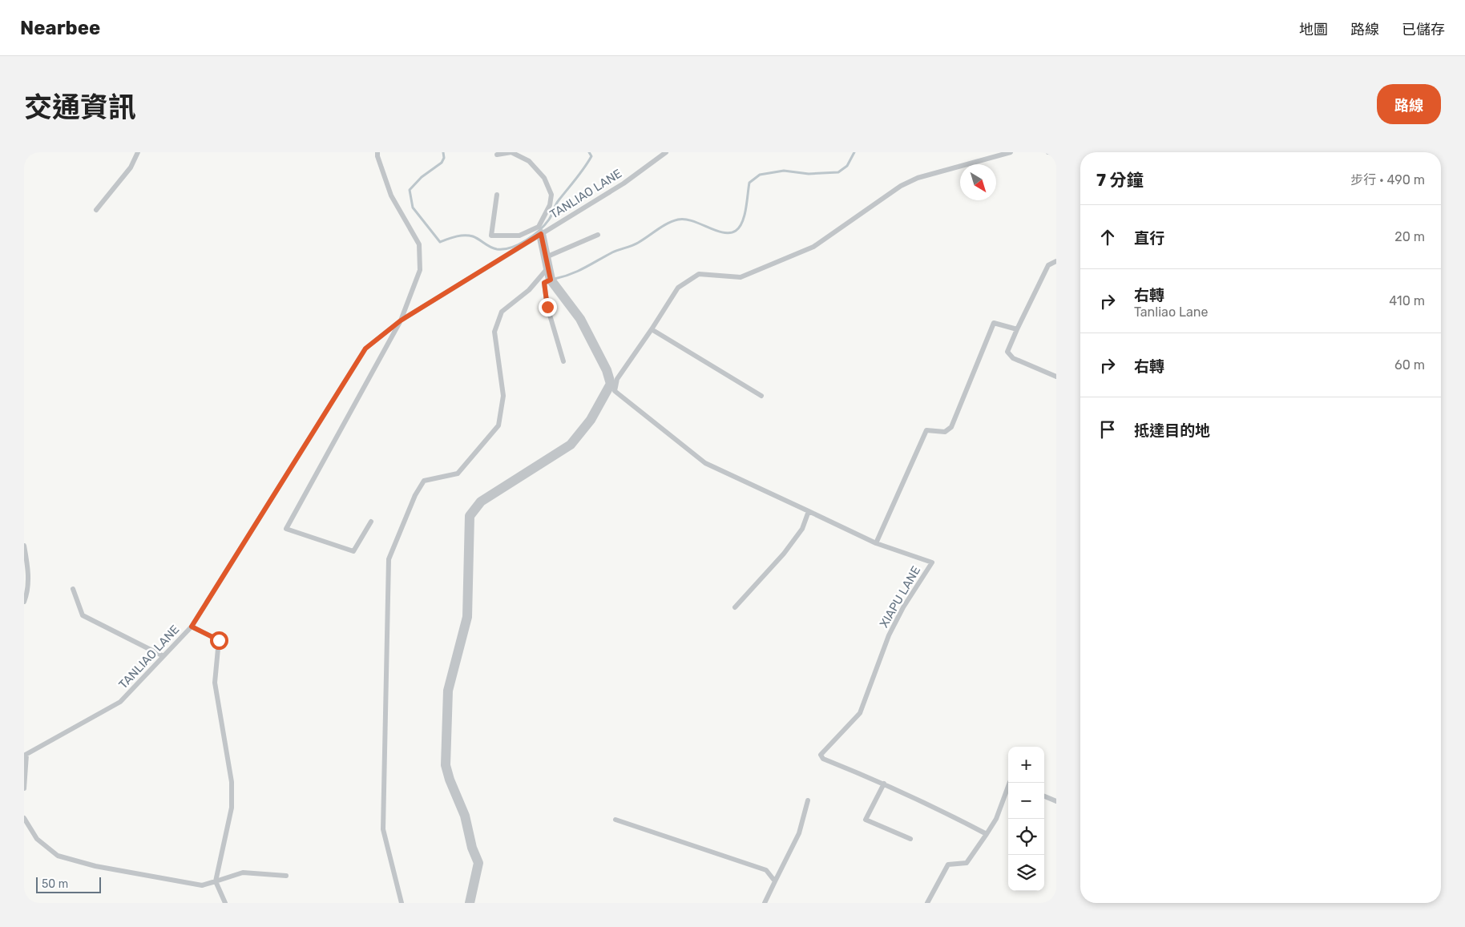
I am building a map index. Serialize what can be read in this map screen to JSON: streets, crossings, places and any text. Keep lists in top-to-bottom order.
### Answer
{
  "streets": {
    "lane": ["TANLIAO LANE", "XIAPU LANE"]
  },
  "scale_bar": "50 m",
  "north": "bottom right",
  "page": {
    "header": "Nearbee",
    "nav": ["地圖", "路線", "已儲存"],
    "title": "交通資訊",
    "buttons": "路線",
    "heading": ["7 分鐘", "步行 · 490 m"],
    "list": [
      ["直行", "20 m"],
      ["右轉", "Tanliao Lane", "410 m"],
      ["右轉", "60 m"],
      "抵達目的地"
    ],
    "map_buttons": ["+", "−"],
    "scale": "50 m"
  }
}
